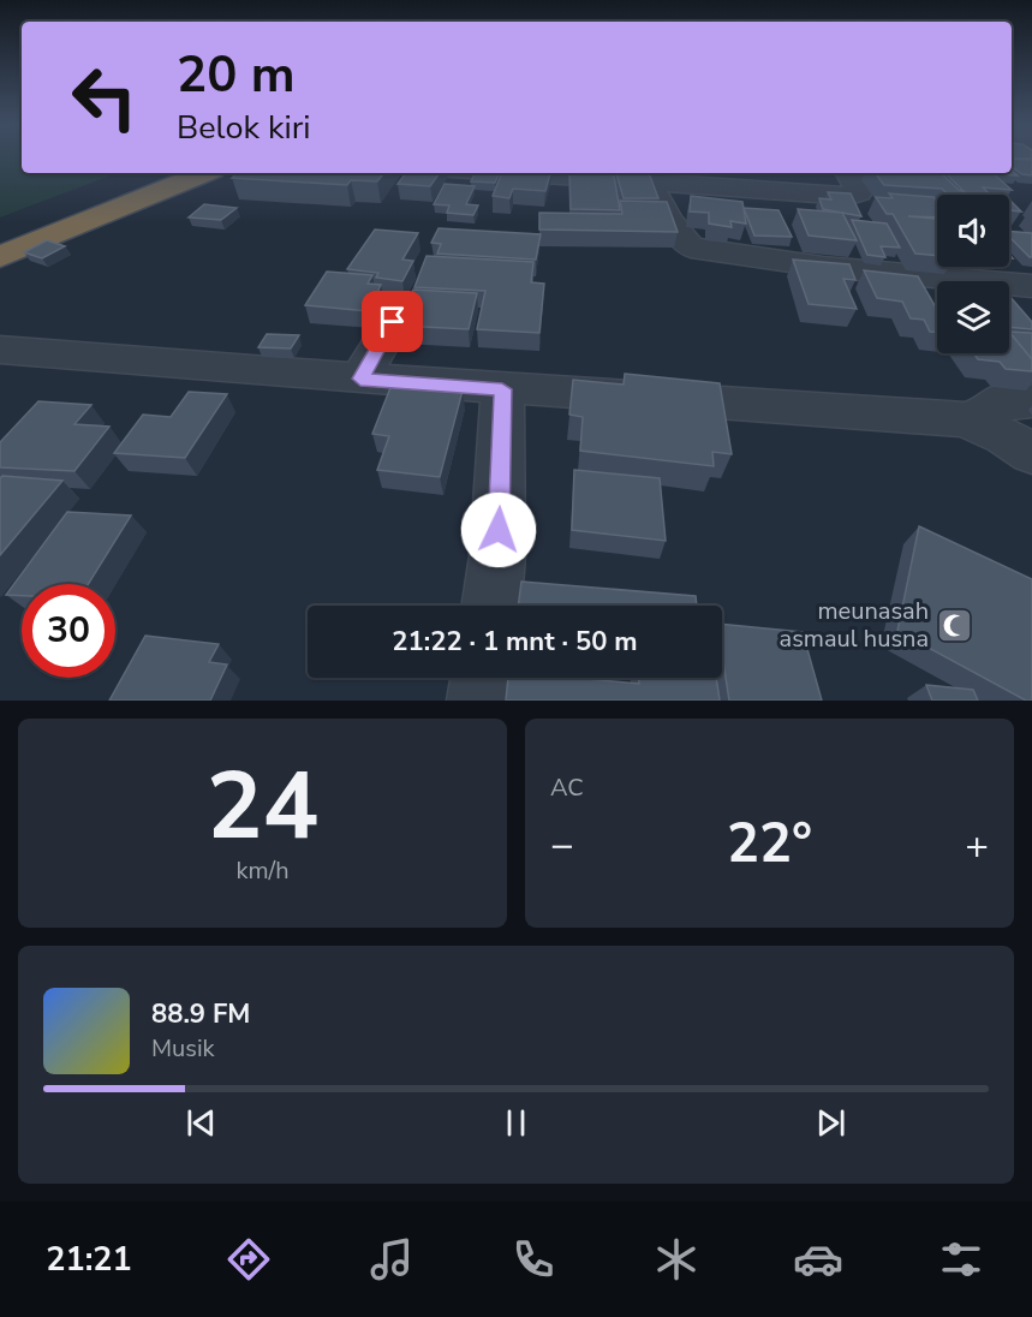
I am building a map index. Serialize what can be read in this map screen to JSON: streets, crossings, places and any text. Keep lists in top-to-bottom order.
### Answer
{
  "places": {
    "mosque": ["meunasah asmaul husna"]
  },
  "page": {
    "turn": ["20 m", "Belok kiri"],
    "limit": "30",
    "trip": "21:22 · 1 mnt · 50 m",
    "tile": [
      ["24", "km/h"],
      "AC"
    ],
    "heat": ["−", "22°", "+"],
    "song": ["88.9 FM", "Musik"],
    "tabs": "21:21"
  }
}
